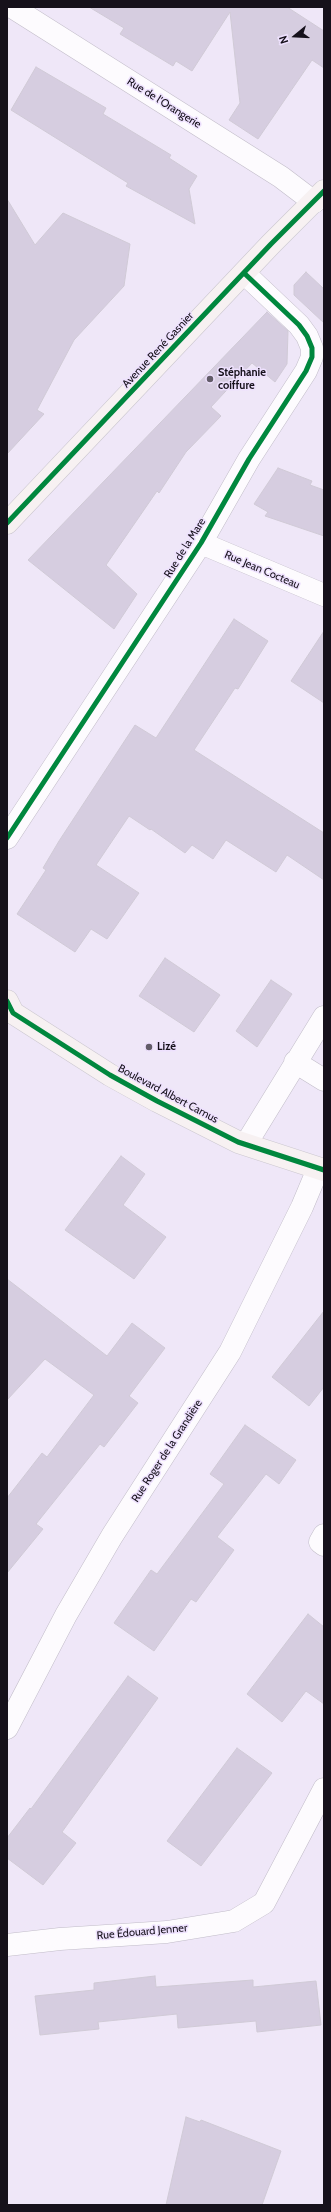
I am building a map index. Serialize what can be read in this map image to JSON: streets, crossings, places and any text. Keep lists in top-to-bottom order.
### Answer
{
  "streets": {
    "main road": ["Avenue René Gasnier", "Boulevard Albert Camus"],
    "street": [
      "Rue de l'Orangerie",
      "Rue de la Mare",
      "Rue Jean Cocteau",
      "Rue Roger de la Grandière",
      "Rue Édouard Jenner"
    ]
  },
  "crossings": [
    ["Rue de l'Orangerie", "Avenue René Gasnier"],
    ["Avenue René Gasnier", "Rue de la Mare"],
    ["Rue de la Mare", "Rue Jean Cocteau"],
    ["Boulevard Albert Camus", "Rue Roger de la Grandière"]
  ],
  "places": ["Stéphanie coiffure", "Lizé"],
  "north": "left"
}
